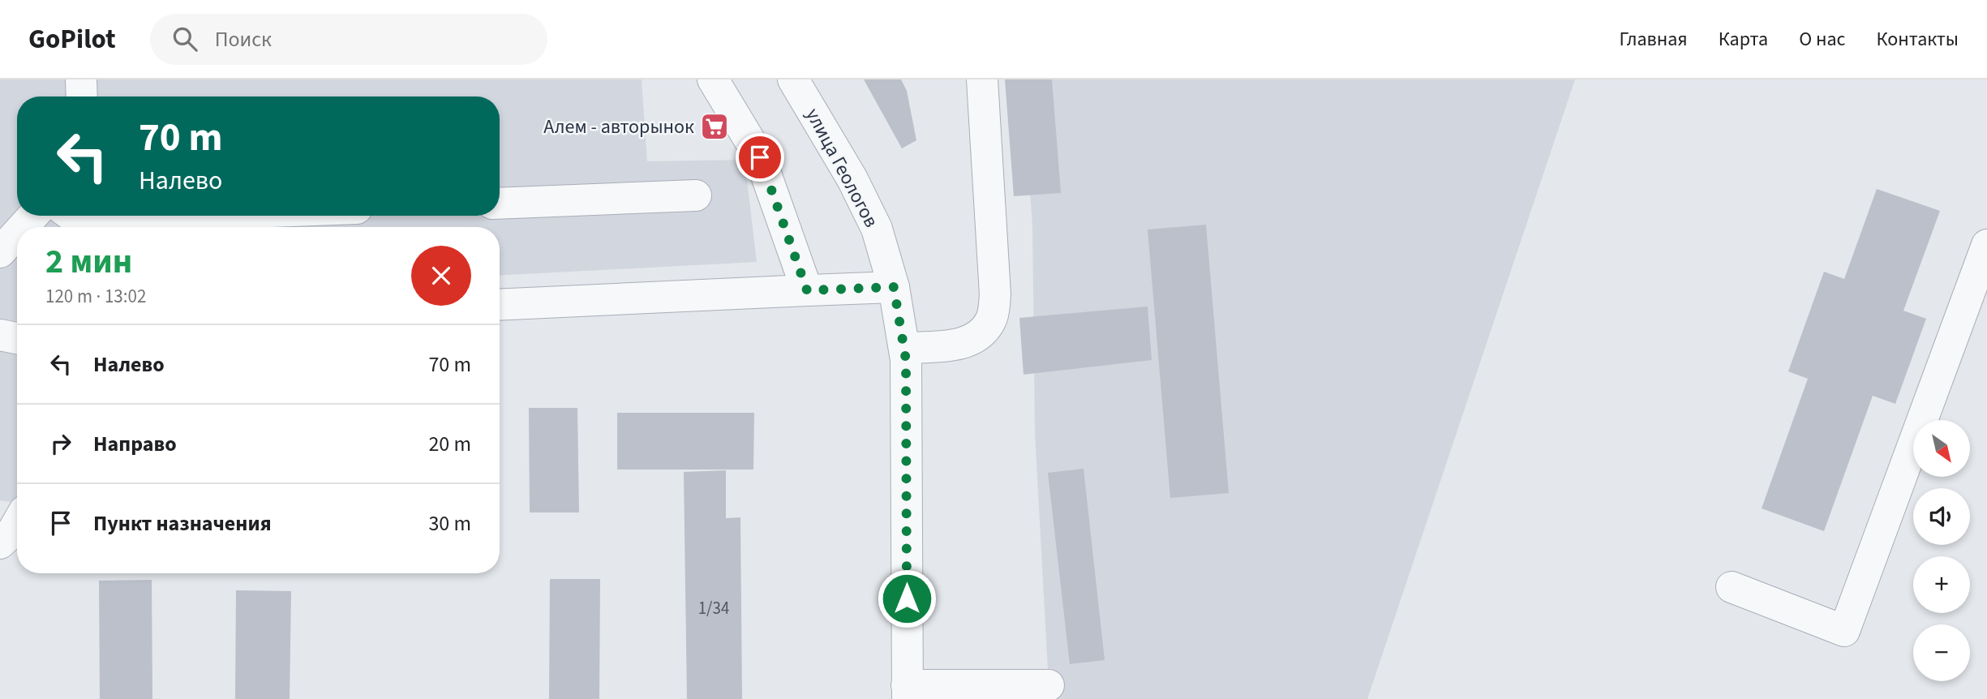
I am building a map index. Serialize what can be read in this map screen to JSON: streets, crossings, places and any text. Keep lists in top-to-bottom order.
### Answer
{
  "streets": {
    "street": ["улица Геологов"]
  },
  "places": {
    "supermarket": ["Алем - авторынок"]
  },
  "house_numbers": ["1/34"],
  "north": "bottom right",
  "page": {
    "header": "GoPilot",
    "search": "Поиск",
    "nav": [
      "Главная",
      "Карта",
      "О нас",
      "Контакты"
    ],
    "turn": ["70 m", "Налево"],
    "heading": ["2 мин", "120 m · 13:02"],
    "list": [
      {
        "name": "Налево",
        "value": "70 m"
      },
      {
        "name": "Направо",
        "value": "20 m"
      },
      {
        "name": "Пункт назначения",
        "value": "30 m"
      }
    ],
    "map_buttons": ["+", "−"]
  }
}
